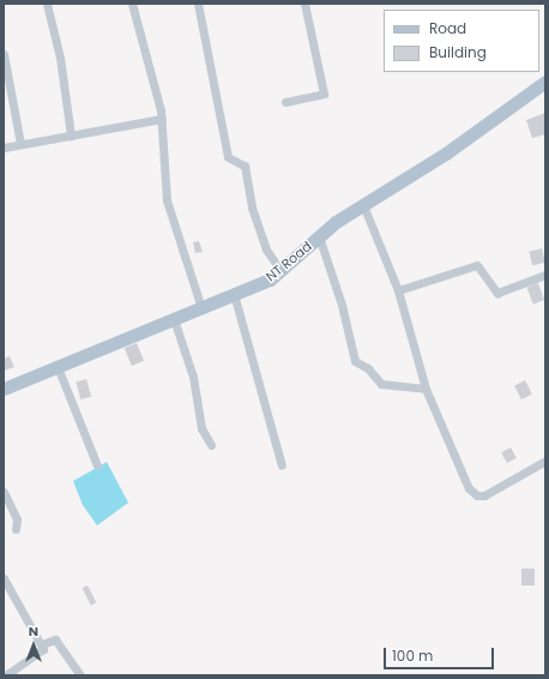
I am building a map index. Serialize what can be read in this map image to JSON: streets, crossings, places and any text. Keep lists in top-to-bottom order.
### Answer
{
  "streets": {
    "main road": ["NT Road"]
  },
  "legend": ["Road", "Building"],
  "scale_bar": "100 m",
  "north": "top"
}
